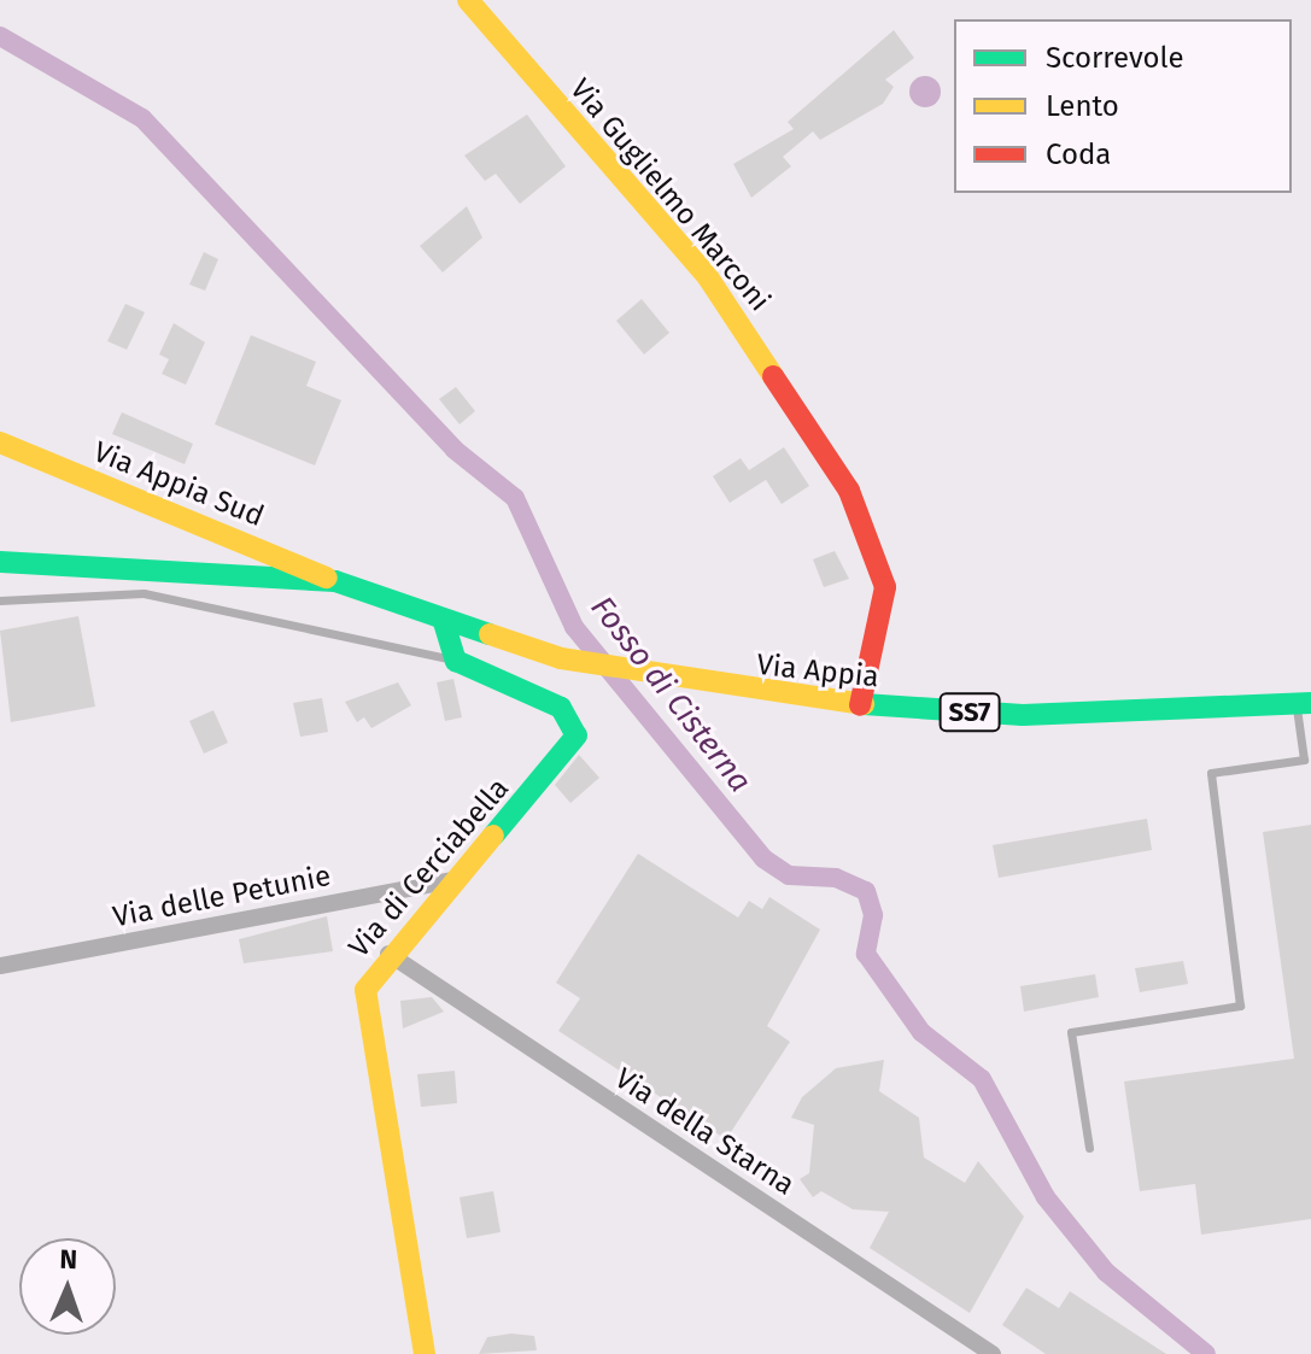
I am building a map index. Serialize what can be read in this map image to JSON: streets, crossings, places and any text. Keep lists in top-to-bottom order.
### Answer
{
  "streets": {
    "street": [
      "Via Guglielmo Marconi",
      "Via Appia Sud",
      "Via Appia",
      "SS7",
      "Via di Cerciabella",
      "Via delle Petunie",
      "Via della Starna"
    ]
  },
  "crossings": [
    ["Via Guglielmo Marconi", "Via Appia"],
    ["Via Appia Sud", "Via Appia"],
    ["Via di Cerciabella", "Via delle Petunie"],
    ["Via di Cerciabella", "Via della Starna"]
  ],
  "water": ["Fosso di Cisterna"],
  "legend": ["Scorrevole", "Lento", "Coda"],
  "north": "top"
}
